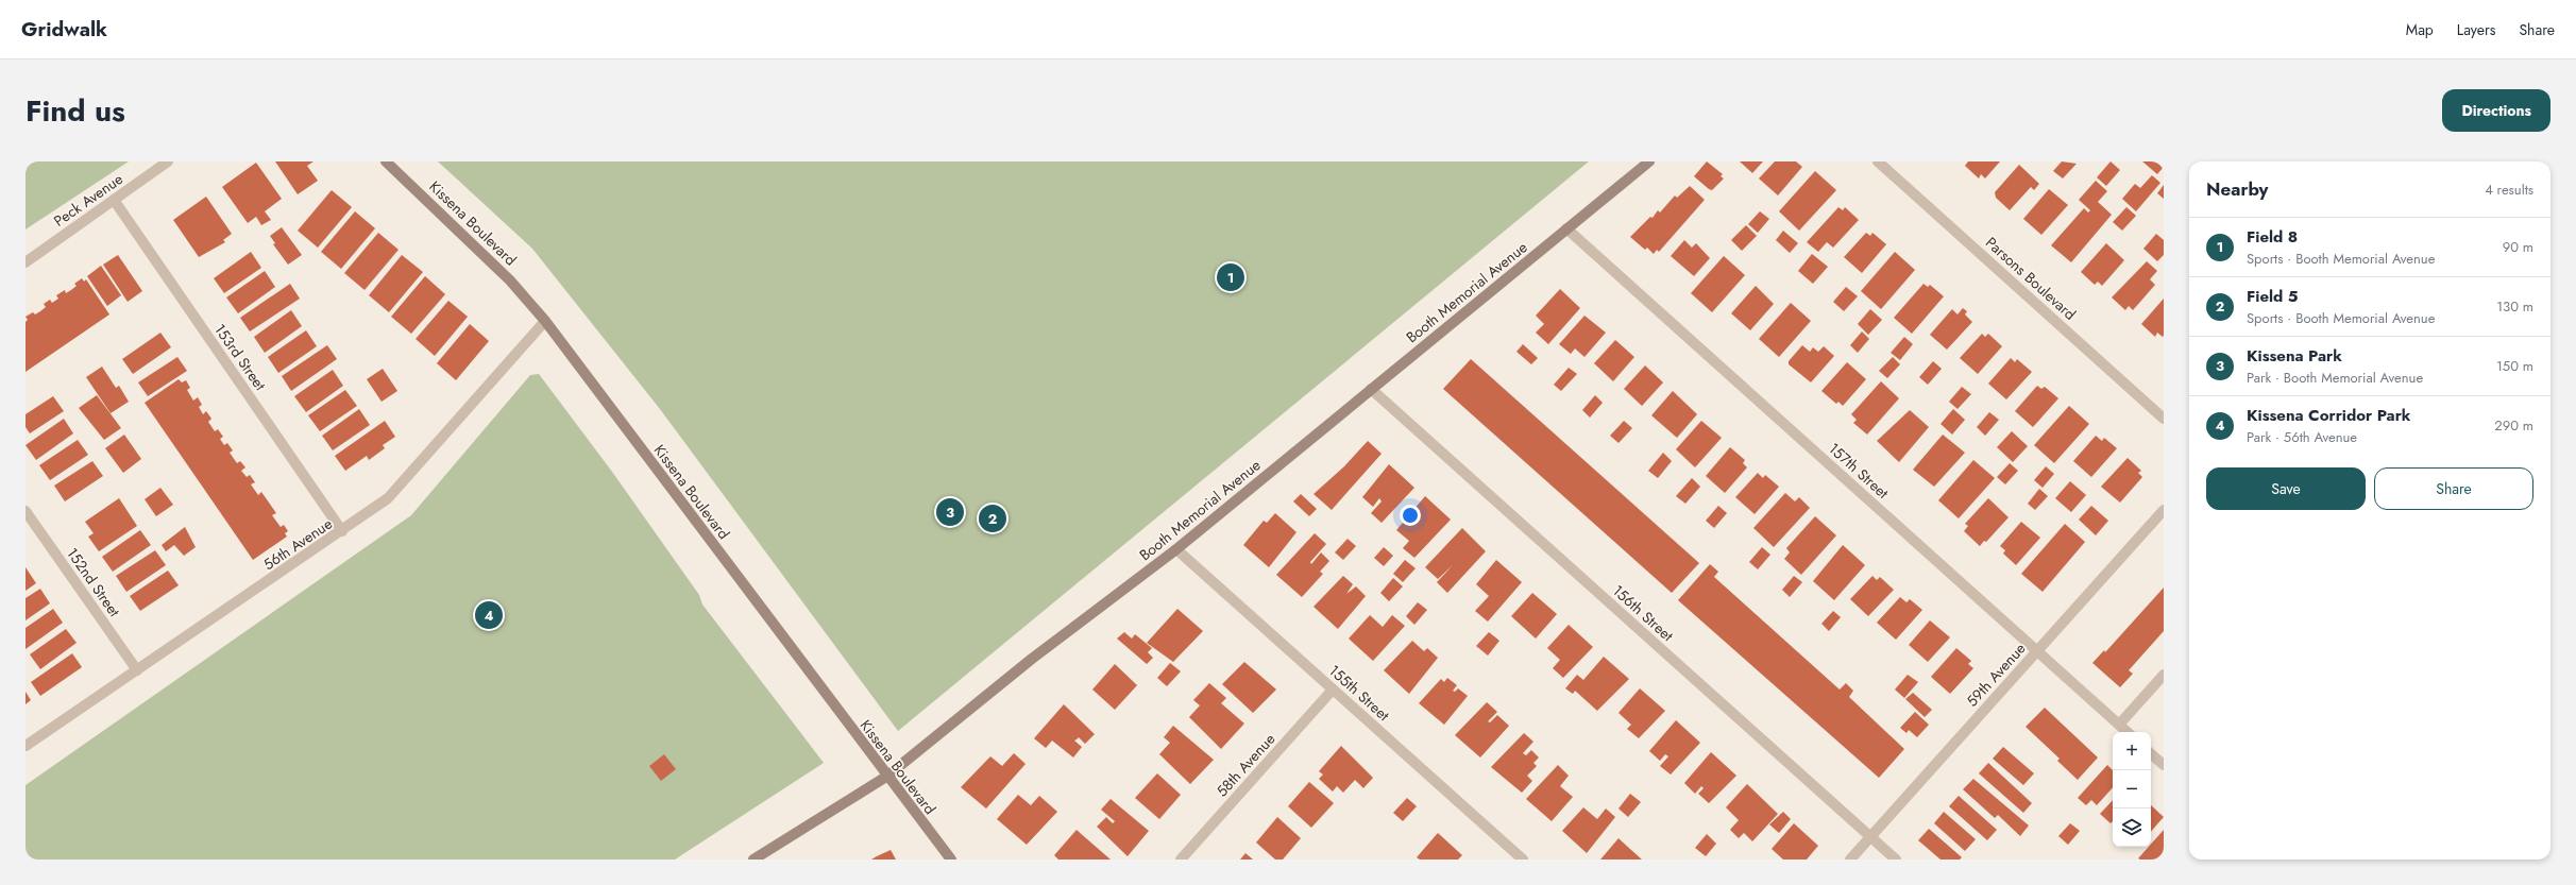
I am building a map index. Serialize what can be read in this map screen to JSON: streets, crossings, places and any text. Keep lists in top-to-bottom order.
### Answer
{
  "streets": {
    "street": [
      "Peck Avenue",
      "Kissena Boulevard",
      "Parsons Boulevard",
      "Booth Memorial Avenue",
      "153rd Street",
      "157th Street",
      "56th Avenue",
      "152nd Street",
      "156th Street",
      "59th Avenue",
      "155th Street",
      "58th Avenue"
    ]
  },
  "crossings": [
    ["Peck Avenue", "153rd Street"],
    ["Kissena Boulevard", "Booth Memorial Avenue"],
    ["Kissena Boulevard", "56th Avenue"],
    ["Booth Memorial Avenue", "157th Street"],
    ["Booth Memorial Avenue", "156th Street"],
    ["Booth Memorial Avenue", "155th Street"],
    ["153rd Street", "56th Avenue"],
    ["157th Street", "59th Avenue"],
    ["56th Avenue", "152nd Street"],
    ["156th Street", "59th Avenue"],
    ["155th Street", "58th Avenue"]
  ],
  "page": {
    "header": "Gridwalk",
    "nav": ["Map", "Layers", "Share"],
    "title": "Find us",
    "buttons": [
      "Directions",
      ["Save", "Share"]
    ],
    "heading": ["Nearby", "4 results"],
    "list": [
      {
        "mark": "1",
        "name": "Field 8",
        "note": "Sports · Booth Memorial Avenue",
        "value": "90 m"
      },
      {
        "mark": "2",
        "name": "Field 5",
        "note": "Sports · Booth Memorial Avenue",
        "value": "130 m"
      },
      {
        "mark": "3",
        "name": "Kissena Park",
        "note": "Park · Booth Memorial Avenue",
        "value": "150 m"
      },
      {
        "mark": "4",
        "name": "Kissena Corridor Park",
        "note": "Park · 56th Avenue",
        "value": "290 m"
      }
    ],
    "pins": [
      "1",
      "3",
      "2",
      "4"
    ],
    "map_buttons": ["+", "−"]
  }
}
